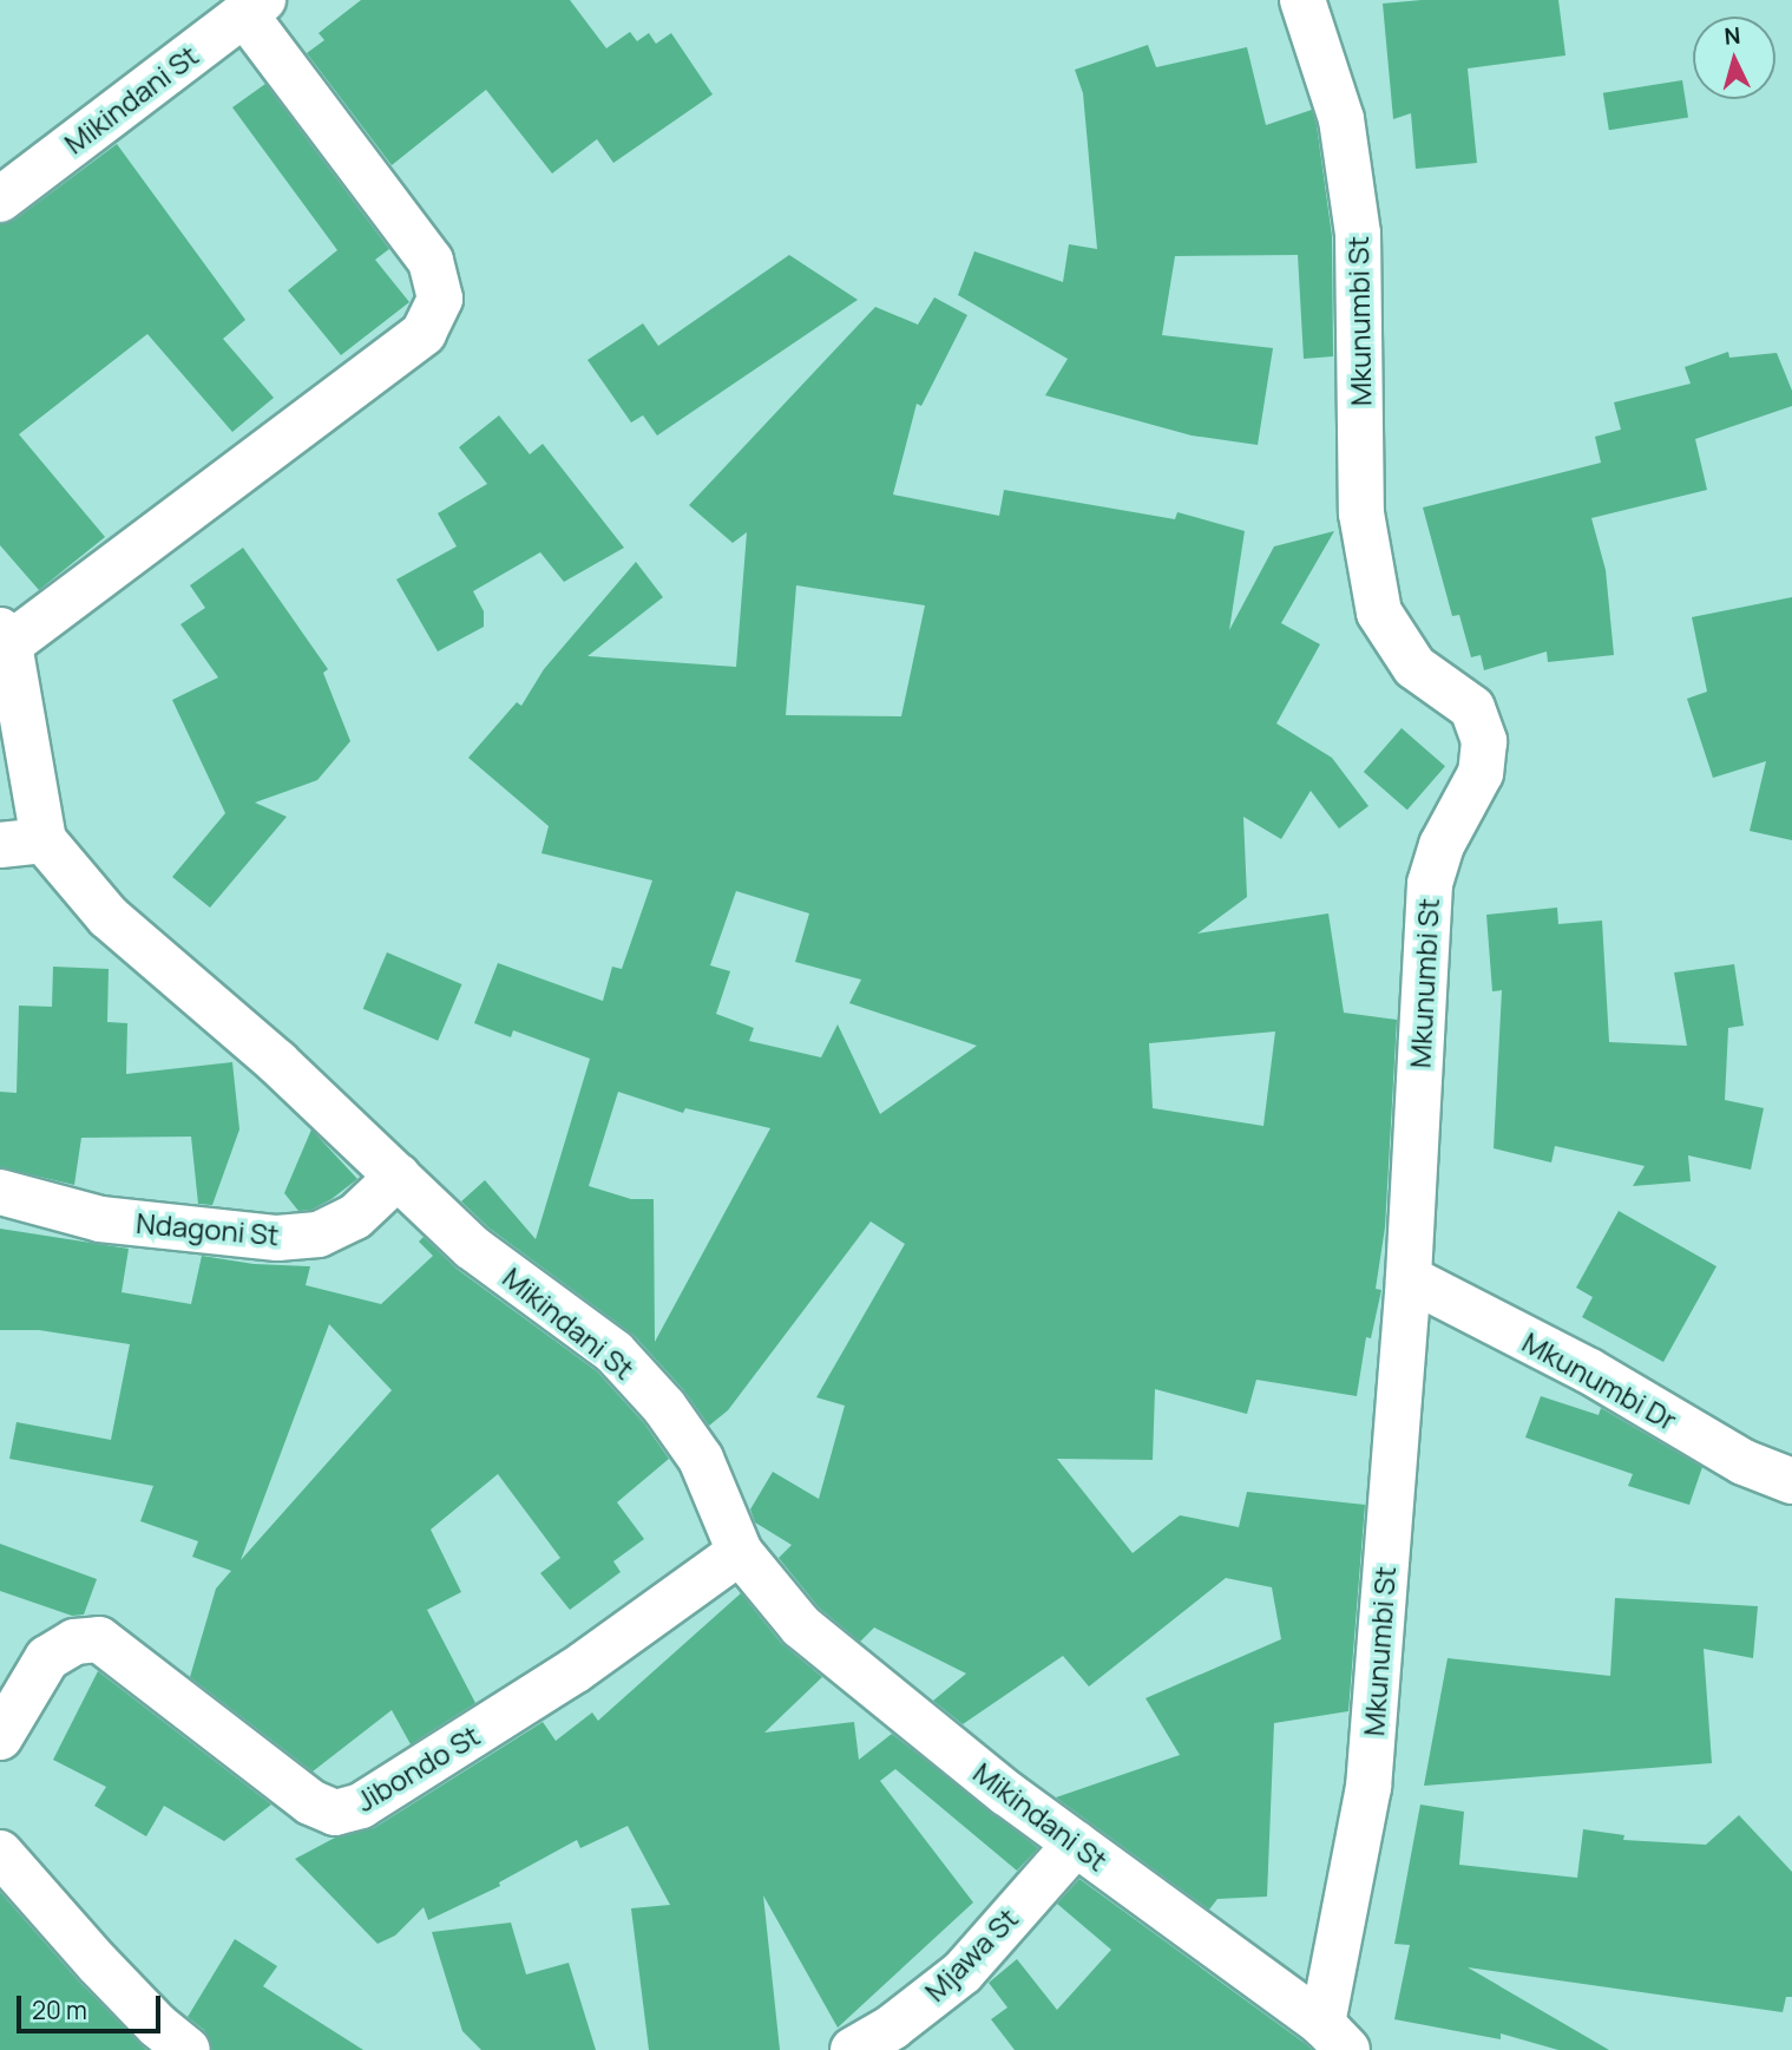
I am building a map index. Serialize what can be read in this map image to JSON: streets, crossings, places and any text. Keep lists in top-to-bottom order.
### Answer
{
  "streets": {
    "street": [
      "Mikindani St",
      "Mkunumbi St",
      "Ndagoni St",
      "Mkunumbi Dr",
      "Jibondo St",
      "Mjawa St"
    ]
  },
  "crossings": [
    ["Mikindani St", "Mkunumbi St"],
    ["Mikindani St", "Ndagoni St"],
    ["Mikindani St", "Jibondo St"],
    ["Mikindani St", "Mjawa St"],
    ["Mkunumbi St", "Mkunumbi Dr"]
  ],
  "scale_bar": "20 m",
  "north": "top"
}
